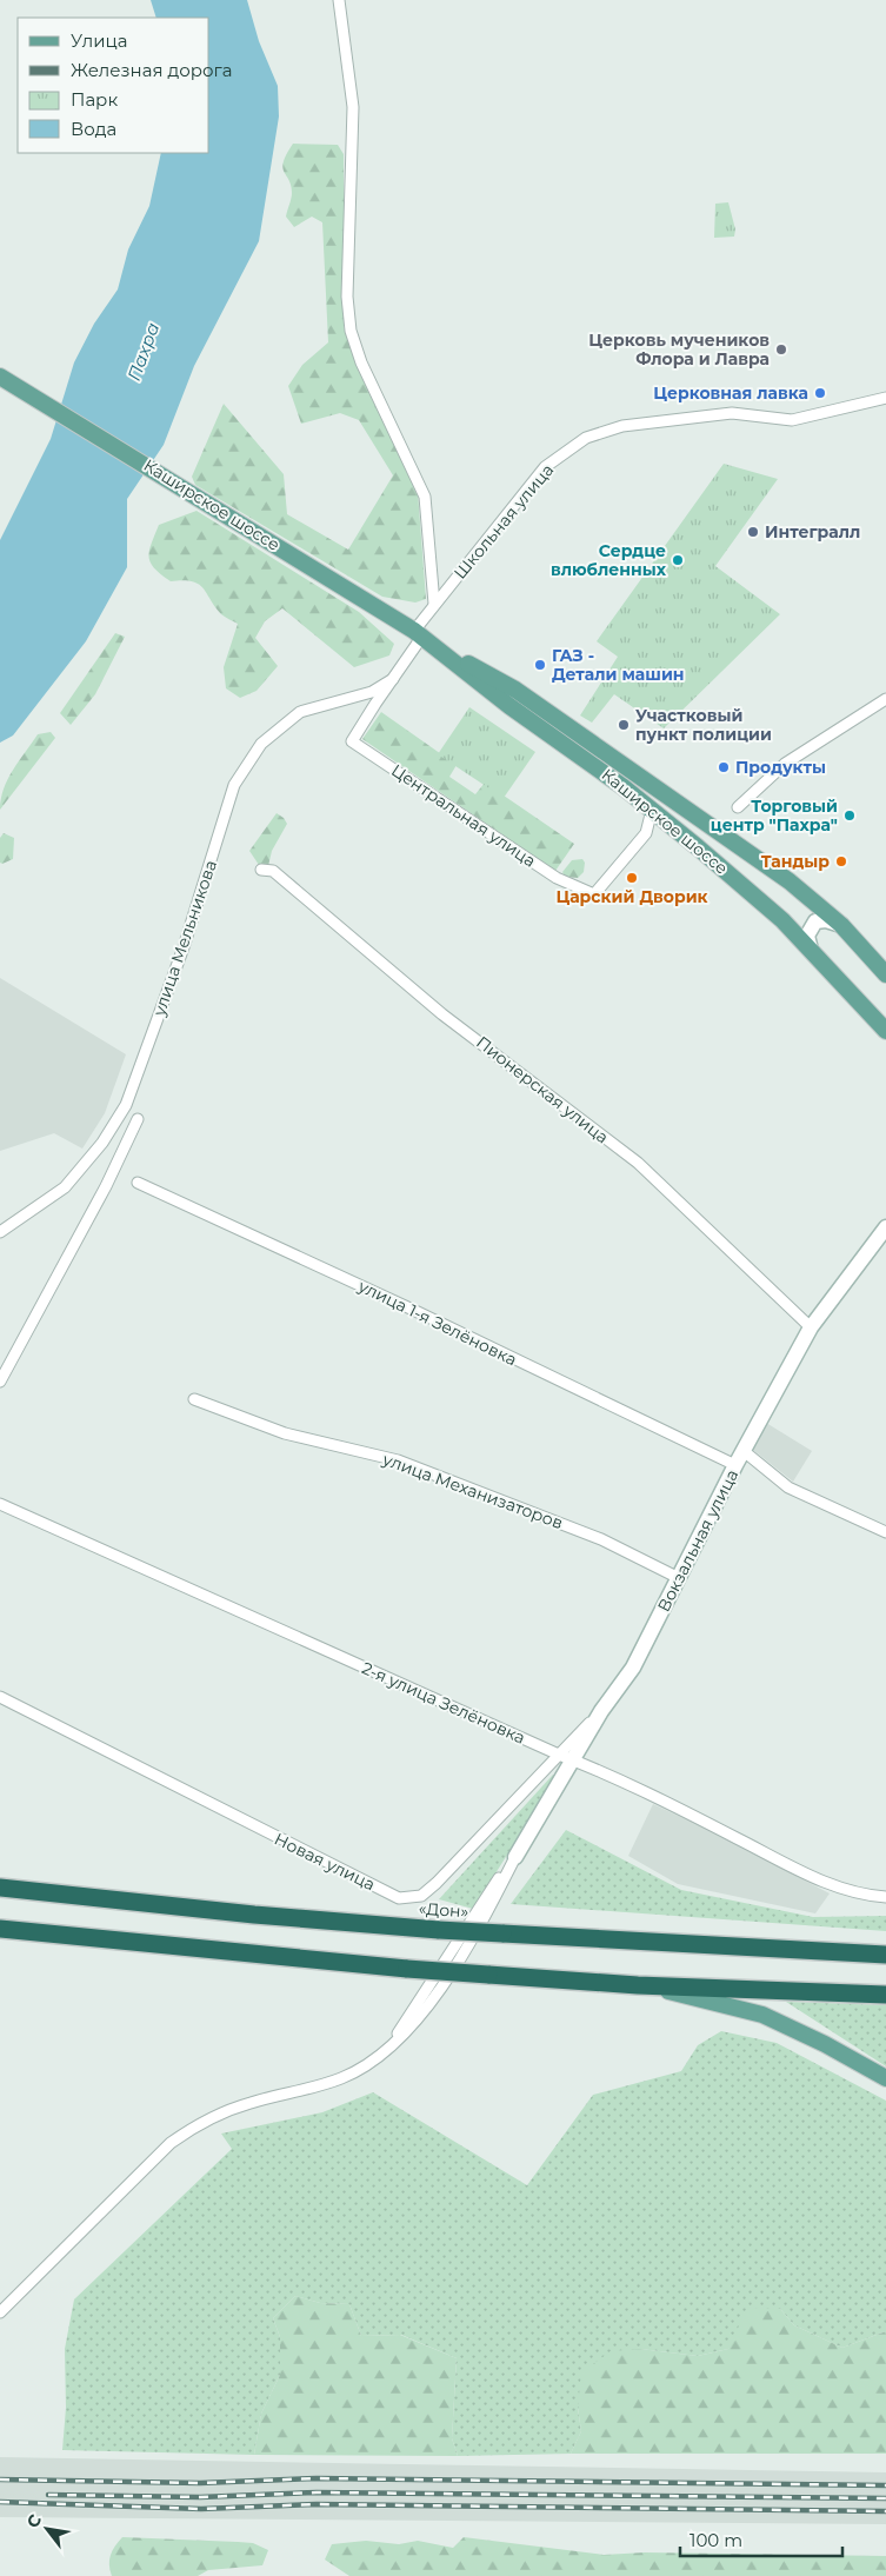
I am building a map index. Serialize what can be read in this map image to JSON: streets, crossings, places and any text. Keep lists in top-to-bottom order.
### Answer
{
  "streets": {
    "highway": ["«Дон»"],
    "main road": ["Каширское шоссе"],
    "street": [
      "Школьная улица",
      "Центральная улица",
      "улица Мельникова",
      "Пионерская улица",
      "улица 1-я Зелёновка",
      "улица Механизаторов",
      "Вокзальная улица",
      "2-я улица Зелёновка",
      "Новая улица"
    ]
  },
  "crossings": [
    ["Каширское шоссе", "Школьная улица"],
    ["Каширское шоссе", "Центральная улица"],
    ["Школьная улица", "Центральная улица"],
    ["Центральная улица", "улица Мельникова"],
    ["Пионерская улица", "Вокзальная улица"],
    ["улица 1-я Зелёновка", "Вокзальная улица"],
    ["улица Механизаторов", "Вокзальная улица"],
    ["Вокзальная улица", "2-я улица Зелёновка"],
    ["Вокзальная улица", "Новая улица"],
    ["2-я улица Зелёновка", "Новая улица"]
  ],
  "water": ["Пахра"],
  "places": [
    "Церковь мучеников Флора и Лавра",
    "Церковная лавка",
    "Интегралл",
    "Сердце влюбленных",
    "ГАЗ - Детали машин",
    "Участковый пункт полиции",
    "Продукты",
    "Торговый центр \"Пахра\"",
    "Тандыр",
    "Царский Дворик"
  ],
  "legend": [
    "Улица",
    "Железная дорога",
    "Парк",
    "Вода"
  ],
  "scale_bar": "100 m",
  "north": "top left"
}
